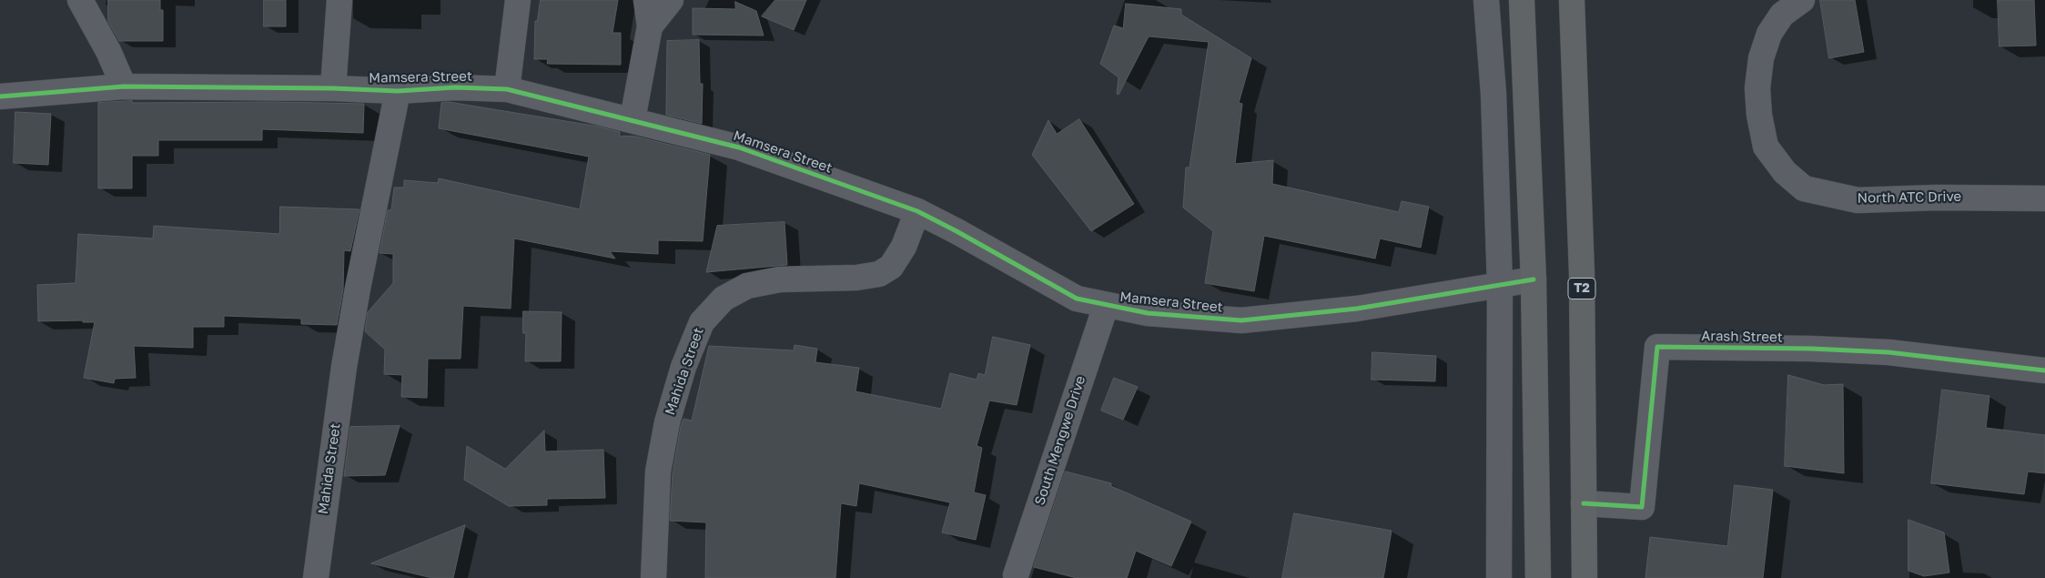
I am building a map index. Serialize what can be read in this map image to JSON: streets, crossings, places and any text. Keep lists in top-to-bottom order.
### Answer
{
  "streets": {
    "highway": ["T2"],
    "street": [
      "Mamsera Street",
      "North ATC Drive",
      "Arash Street",
      "Mahida Street",
      "South Mengwe Drive"
    ]
  },
  "crossings": [
    ["Mamsera Street", "Mahida Street"],
    ["Mamsera Street", "South Mengwe Drive"],
    ["T2", "Arash Street"]
  ]
}
